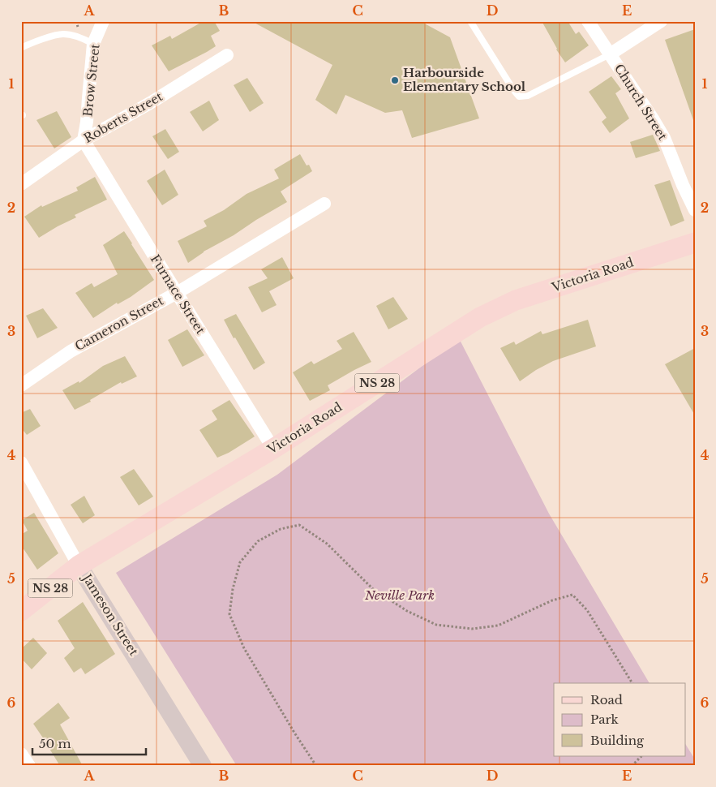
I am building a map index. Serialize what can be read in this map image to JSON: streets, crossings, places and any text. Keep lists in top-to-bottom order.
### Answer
{
  "streets": {
    "main road": ["Victoria Road", "NS 28"],
    "street": [
      "Brow Street",
      "Church Street",
      "Roberts Street",
      "Furnace Street",
      "Cameron Street",
      "Jameson Street"
    ]
  },
  "crossings": [
    ["Brow Street", "Roberts Street"],
    ["Brow Street", "Furnace Street"],
    ["Roberts Street", "Furnace Street"],
    ["Victoria Road", "Furnace Street"],
    ["Victoria Road", "Jameson Street"],
    ["Furnace Street", "Cameron Street"]
  ],
  "parks": ["Neville Park"],
  "places": ["Harbourside Elementary School"],
  "legend": ["Road", "Park", "Building"],
  "scale_bar": "50 m",
  "grid": {
    "columns": [
      "A",
      "B",
      "C",
      "D",
      "E"
    ],
    "rows": [
      "1",
      "2",
      "3",
      "4",
      "5",
      "6"
    ]
  }
}
